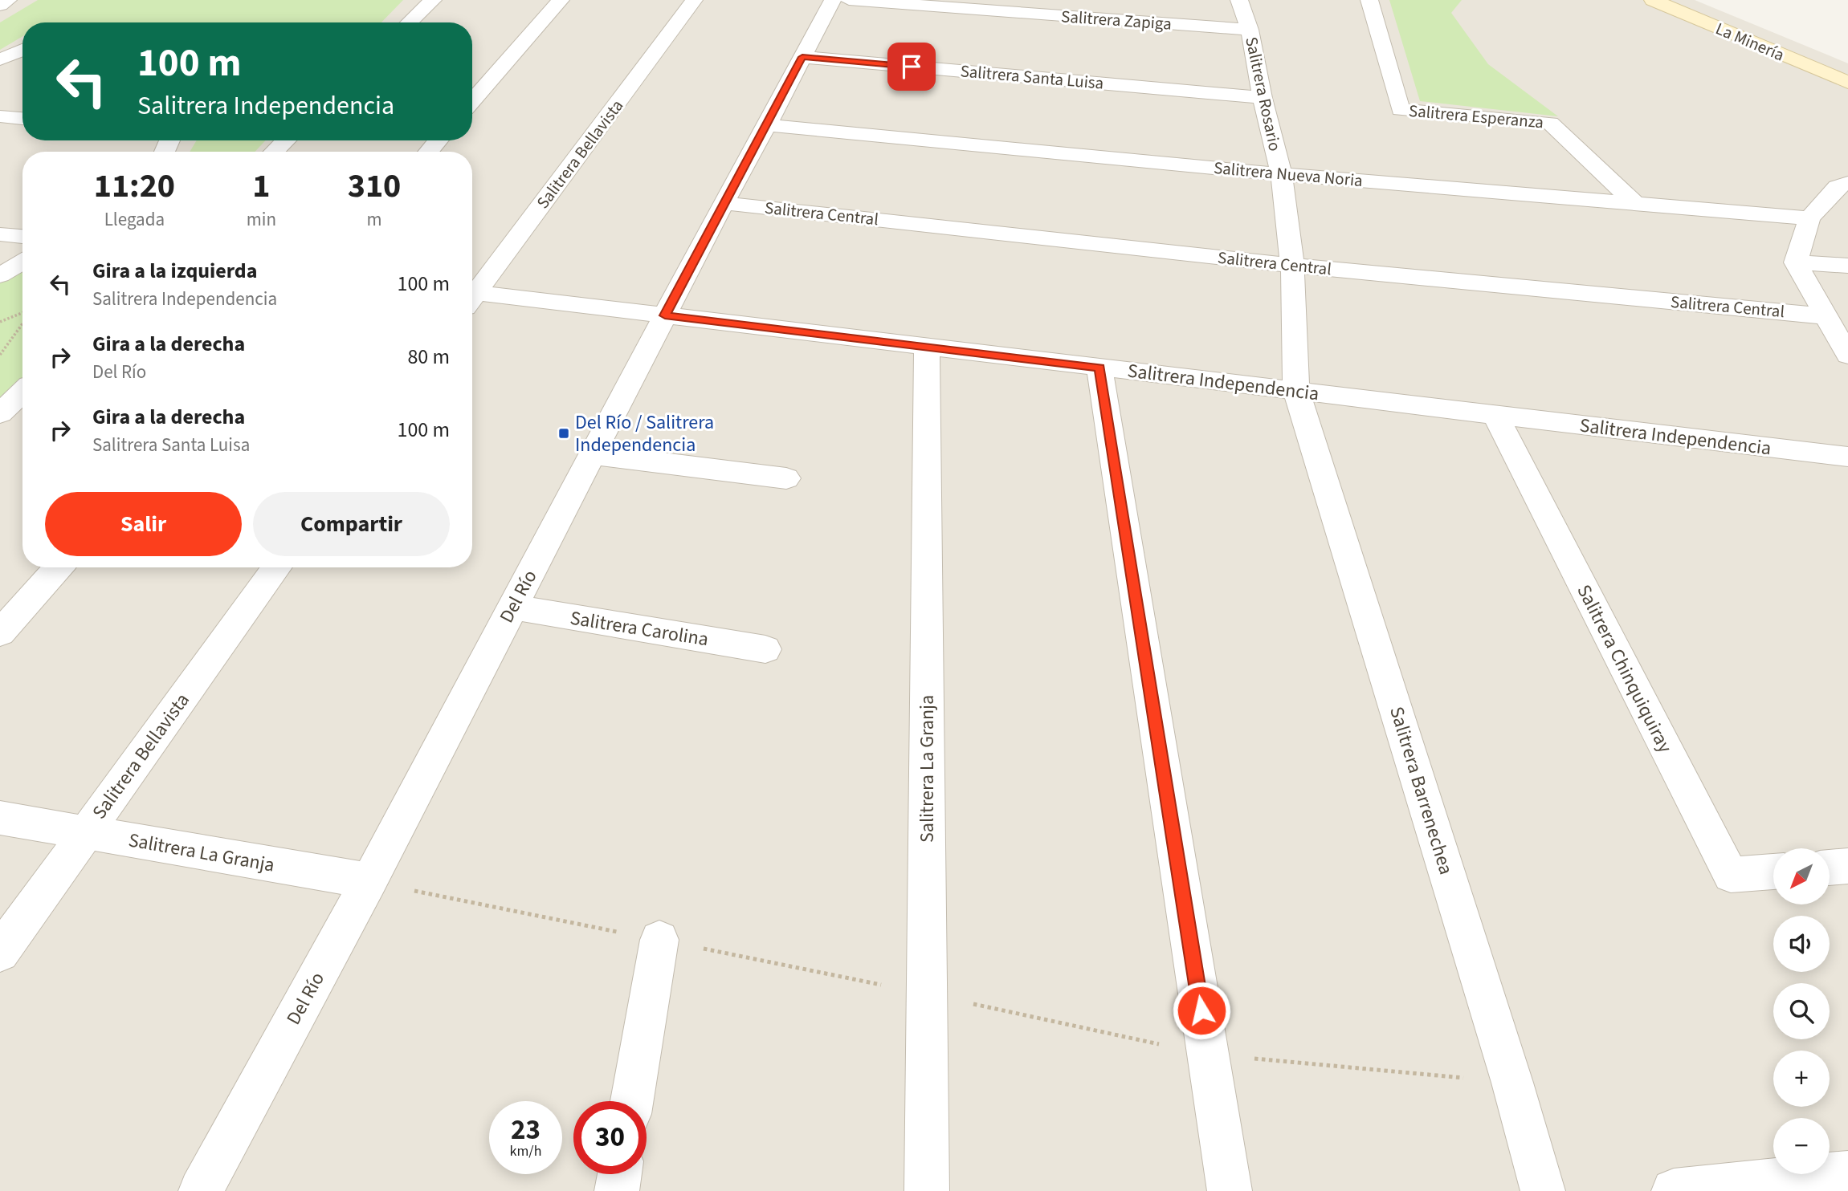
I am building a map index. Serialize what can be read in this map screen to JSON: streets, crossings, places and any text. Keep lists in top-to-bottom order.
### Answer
{
  "streets": {
    "main road": ["La Minería"],
    "street": [
      "Salitrera Zapiga",
      "Salitrera Santa Luisa",
      "Salitrera Rosario",
      "Salitrera Esperanza",
      "Salitrera Bellavista",
      "Salitrera Nueva Noria",
      "Salitrera Central",
      "Salitrera Independencia",
      "Del Río",
      "Salitrera Carolina",
      "Salitrera Chinquiquiray",
      "Salitrera La Granja",
      "Salitrera Barrenechea"
    ]
  },
  "crossings": [
    ["Salitrera Zapiga", "Salitrera Rosario"],
    ["Salitrera Santa Luisa", "Salitrera Rosario"],
    ["Salitrera Santa Luisa", "Del Río"],
    ["Salitrera Rosario", "Salitrera Nueva Noria"],
    ["Salitrera Rosario", "Salitrera Central"],
    ["Salitrera Rosario", "Salitrera Independencia"],
    ["Salitrera Rosario", "Salitrera Barrenechea"],
    ["Salitrera Esperanza", "Salitrera Nueva Noria"],
    ["Salitrera Bellavista", "Salitrera La Granja"],
    ["Salitrera Nueva Noria", "Del Río"],
    ["Salitrera Central", "Del Río"],
    ["Salitrera Independencia", "Del Río"],
    ["Salitrera Independencia", "Salitrera Chinquiquiray"],
    ["Salitrera Independencia", "Salitrera La Granja"],
    ["Salitrera Independencia", "Salitrera Barrenechea"],
    ["Del Río", "Salitrera Carolina"],
    ["Del Río", "Salitrera La Granja"]
  ],
  "places": {
    "transit": ["Del Río / Salitrera Independencia"]
  },
  "north": "bottom left",
  "page": {
    "turn": ["100 m", "Salitrera Independencia"],
    "eta": [
      "11:20",
      "Llegada",
      "1",
      "min",
      "310",
      "m"
    ],
    "list": [
      {
        "name": "Gira a la izquierda",
        "note": "Salitrera Independencia",
        "value": "100 m"
      },
      {
        "name": "Gira a la derecha",
        "note": "Del Río",
        "value": "80 m"
      },
      {
        "name": "Gira a la derecha",
        "note": "Salitrera Santa Luisa",
        "value": "100 m"
      }
    ],
    "buttons": ["Salir", "Compartir"],
    "map_buttons": ["+", "−"],
    "speed": "23 km/h",
    "limit": "30"
  }
}
